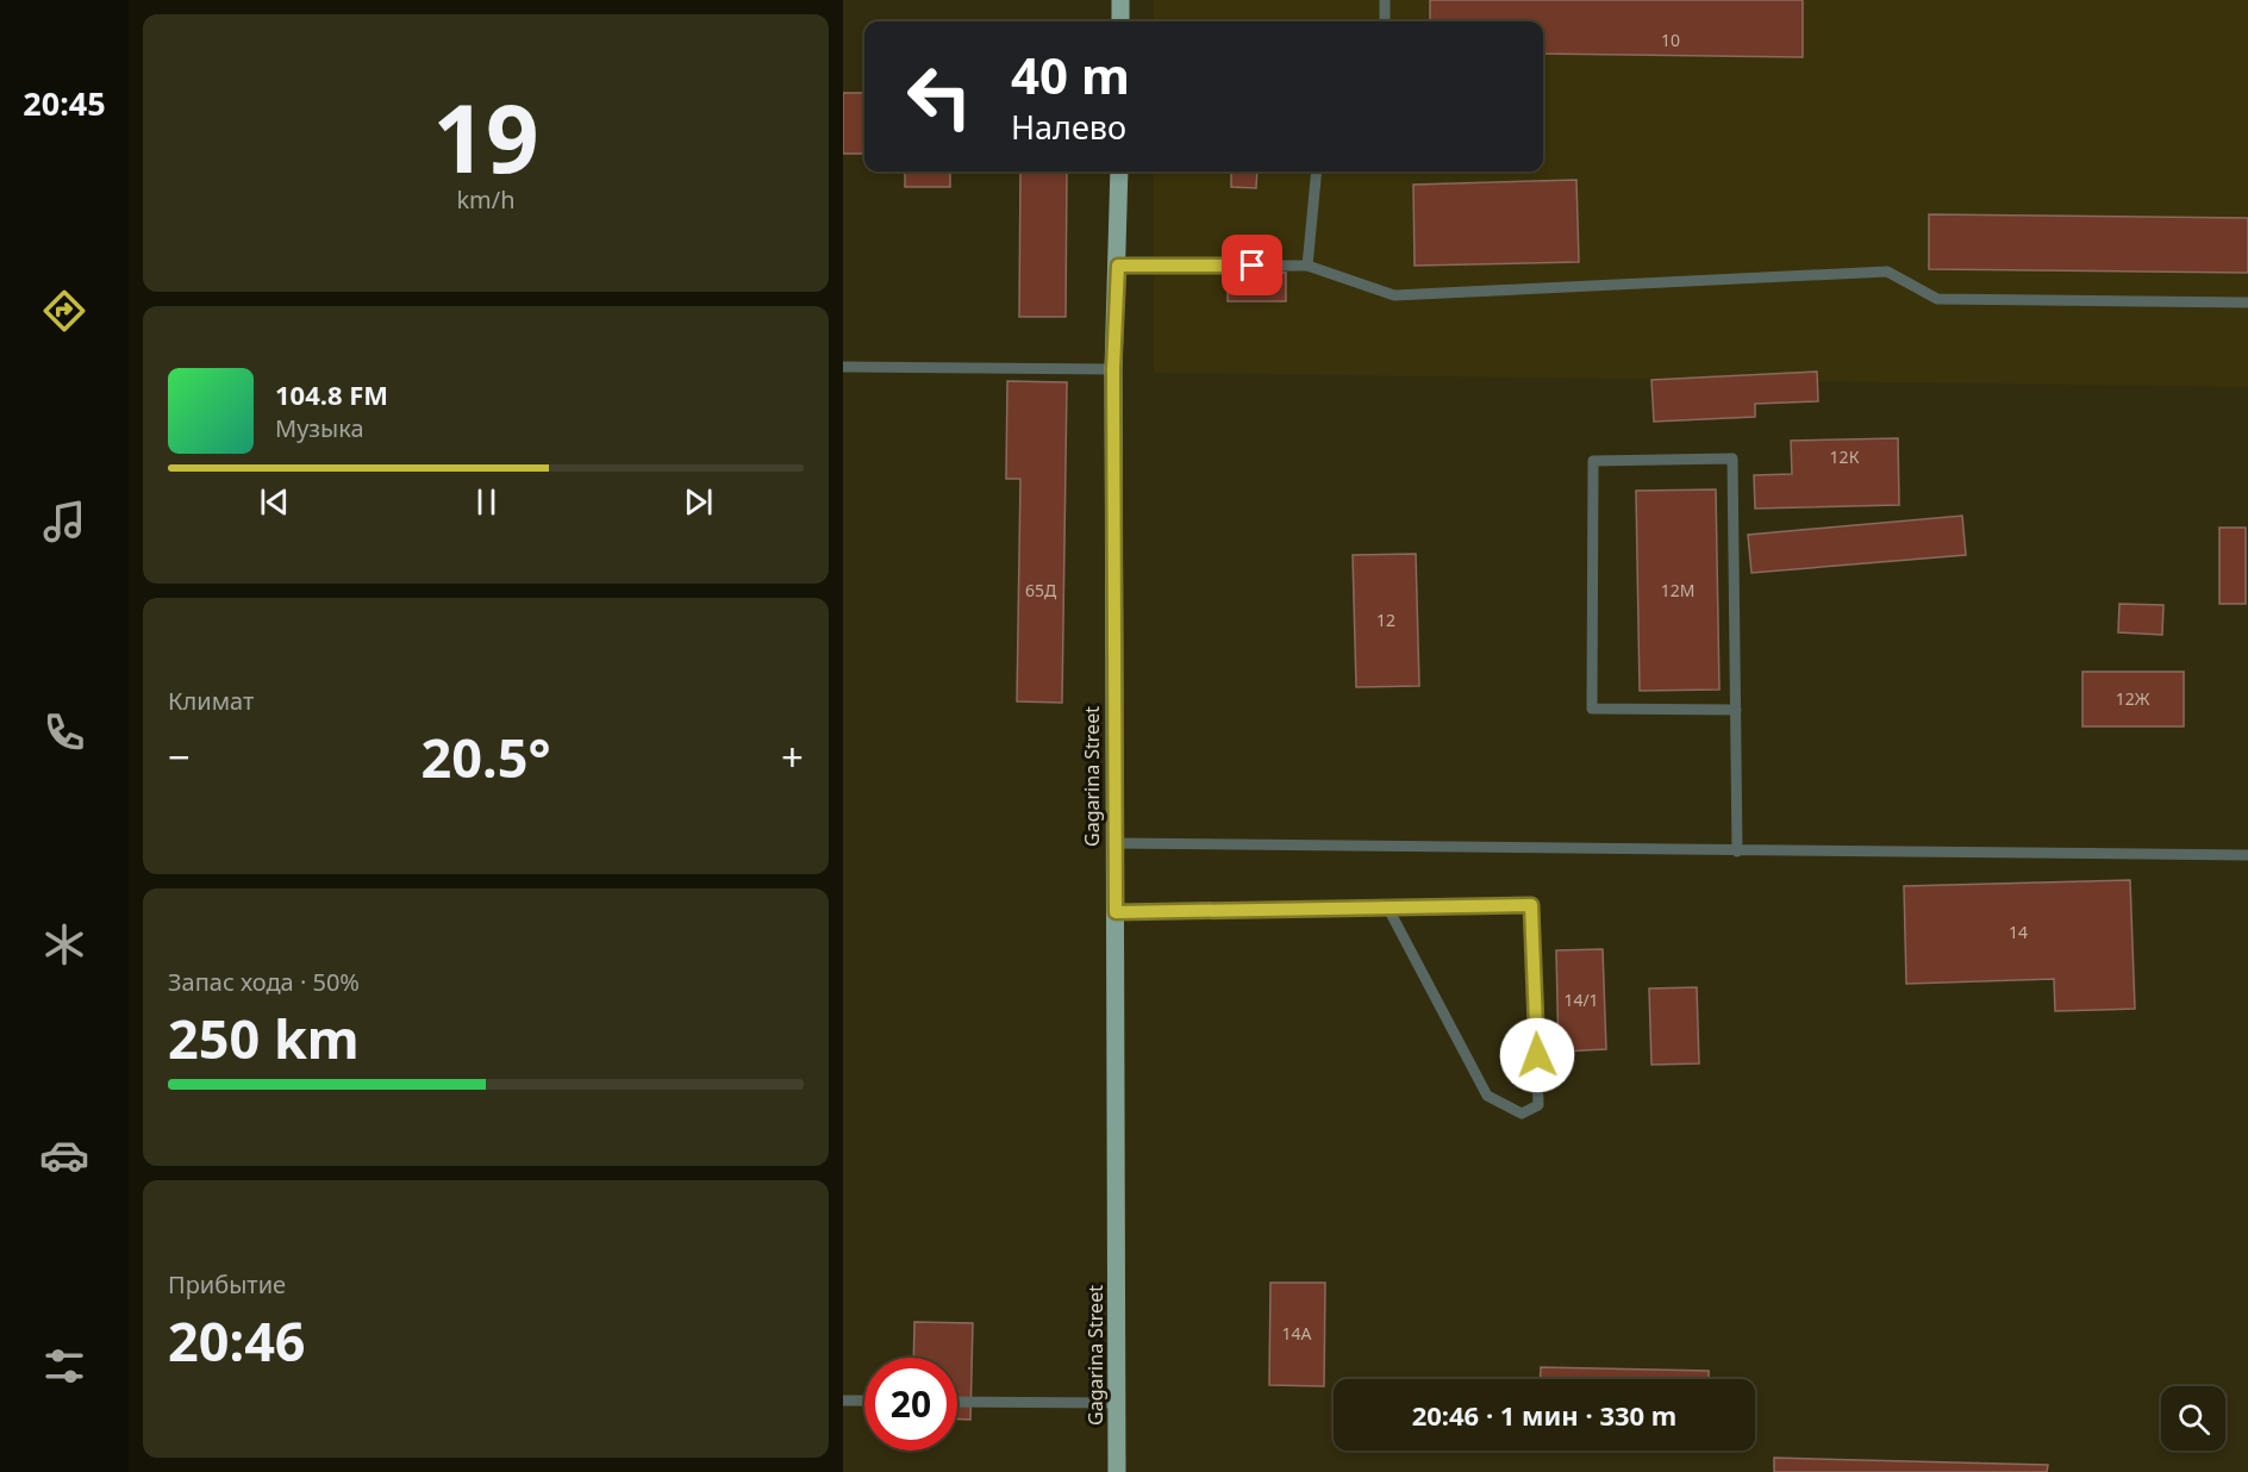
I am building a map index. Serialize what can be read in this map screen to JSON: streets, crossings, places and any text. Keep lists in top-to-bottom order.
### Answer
{
  "streets": {
    "main road": ["Gagarina Street"]
  },
  "house_numbers": [
    "10",
    "12К",
    "65Д",
    "12М",
    "12",
    "12Ж",
    "14",
    "14/1",
    "14А"
  ],
  "page": {
    "tabs": "20:45",
    "tile": [
      ["19", "km/h"],
      "Климат",
      ["Запас хода · 50%", "250 km"],
      ["Прибытие", "20:46"]
    ],
    "turn": ["40 m", "Налево"],
    "song": ["104.8 FM", "Музыка"],
    "heat": ["−", "20.5°", "+"],
    "limit": "20",
    "trip": "20:46 · 1 мин · 330 m"
  }
}
